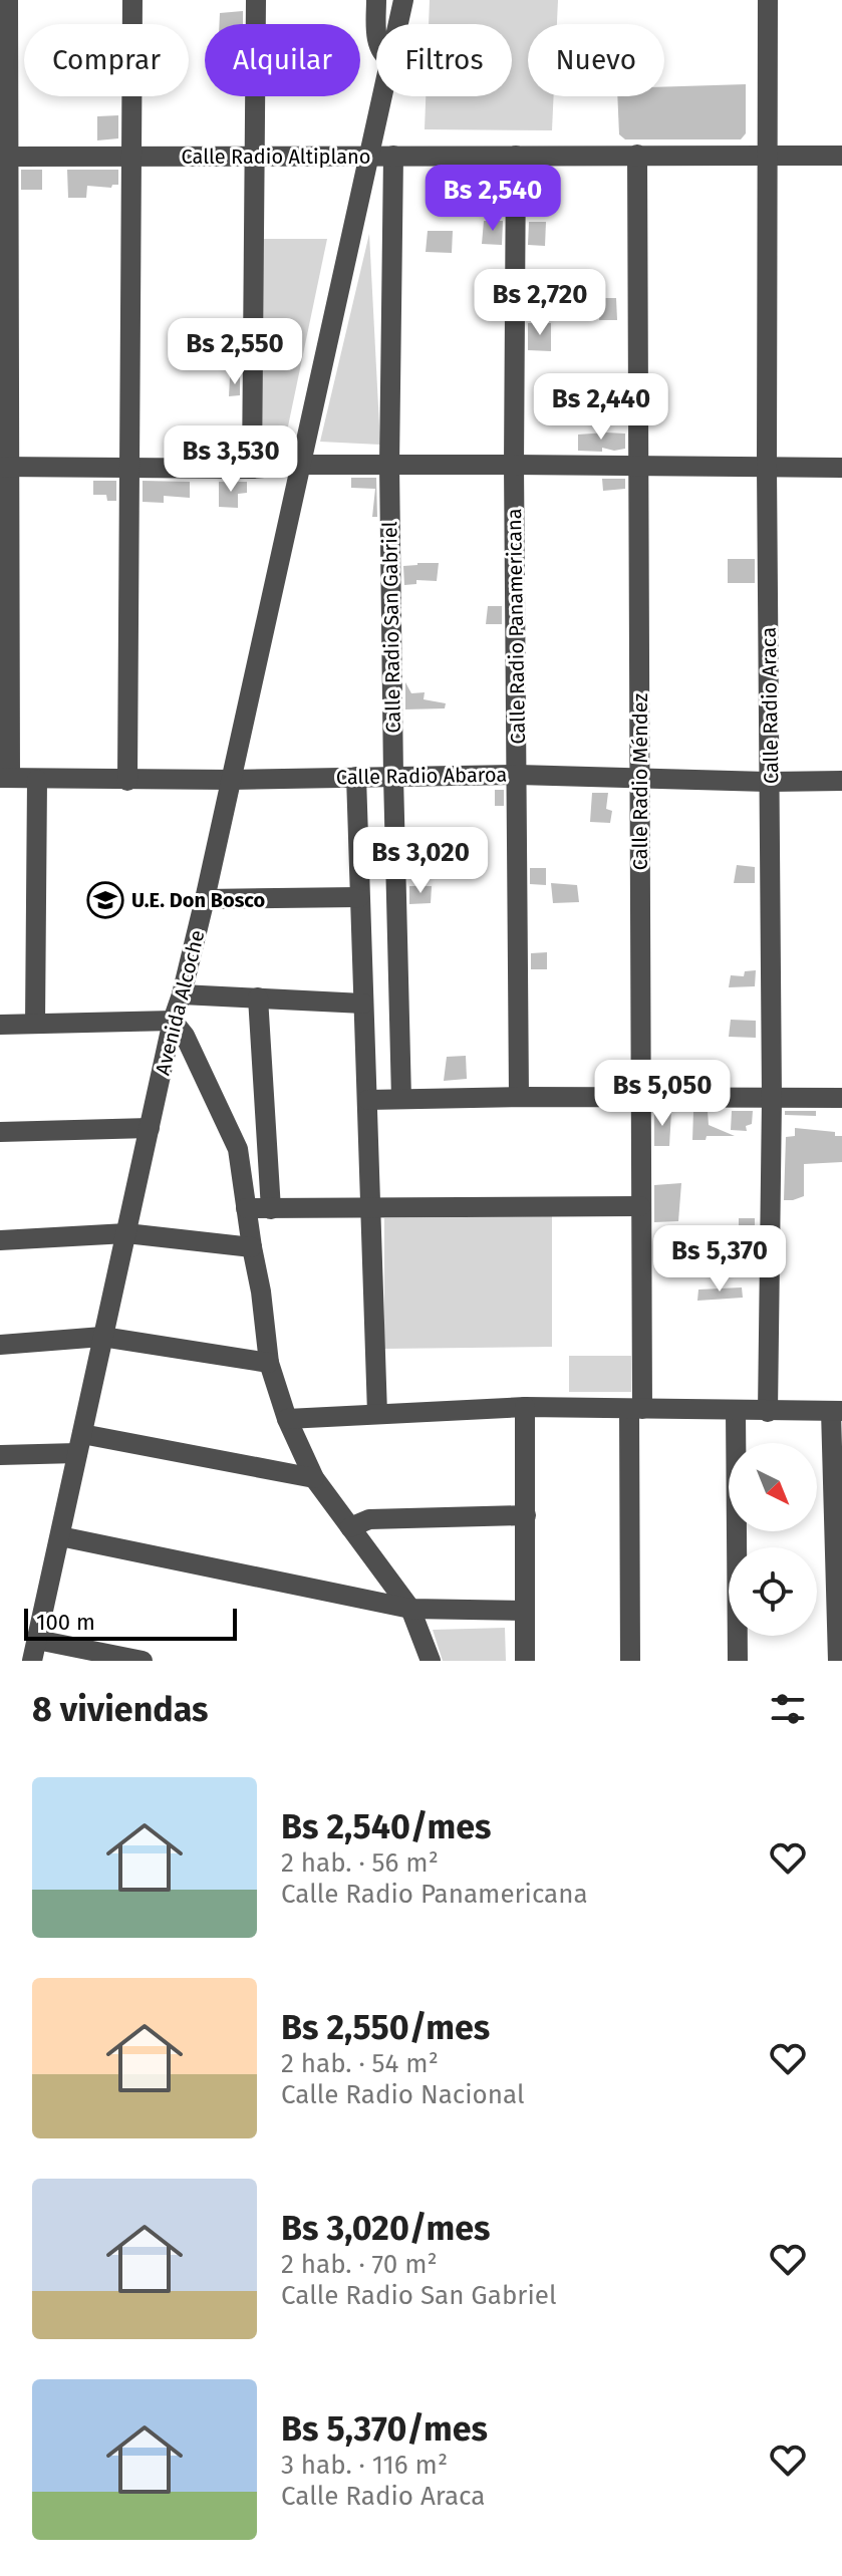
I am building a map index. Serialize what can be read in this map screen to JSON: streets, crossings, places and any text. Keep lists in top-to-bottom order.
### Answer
{
  "streets": {
    "street": [
      "Calle Radio Altiplano",
      "Calle Radio Panamericana",
      "Calle Radio San Gabriel",
      "Calle Radio Araca",
      "Calle Radio Abaroa",
      "Calle Radio Méndez",
      "Avenida Alcoche"
    ]
  },
  "crossings": [
    ["Calle Radio Altiplano", "Calle Radio Panamericana"],
    ["Calle Radio Altiplano", "Calle Radio San Gabriel"],
    ["Calle Radio Altiplano", "Calle Radio Araca"],
    ["Calle Radio Altiplano", "Calle Radio Méndez"],
    ["Calle Radio Altiplano", "Avenida Alcoche"],
    ["Calle Radio Panamericana", "Calle Radio Abaroa"],
    ["Calle Radio San Gabriel", "Calle Radio Abaroa"],
    ["Calle Radio Araca", "Calle Radio Abaroa"],
    ["Calle Radio Abaroa", "Calle Radio Méndez"],
    ["Calle Radio Abaroa", "Avenida Alcoche"]
  ],
  "places": {
    "school or university": ["U.E. Don Bosco"]
  },
  "scale_bar": "100 m",
  "north": "bottom right",
  "page": {
    "chip": [
      "Comprar",
      "Alquilar",
      "Filtros",
      "Nuevo"
    ],
    "price": [
      "Bs 2,540",
      "Bs 2,720",
      "Bs 2,550",
      "Bs 2,440",
      "Bs 3,530",
      "Bs 3,020",
      "Bs 5,050",
      "Bs 5,370"
    ],
    "scale": "100 m",
    "heading": "8 viviendas",
    "list": [
      {
        "name": "Bs 2,540/mes",
        "note": "2 hab. · 56 m² · Calle Radio Panamericana"
      },
      {
        "name": "Bs 2,550/mes",
        "note": "2 hab. · 54 m² · Calle Radio Nacional"
      },
      {
        "name": "Bs 3,020/mes",
        "note": "2 hab. · 70 m² · Calle Radio San Gabriel"
      },
      {
        "name": "Bs 5,370/mes",
        "note": "3 hab. · 116 m² · Calle Radio Araca"
      }
    ]
  }
}
